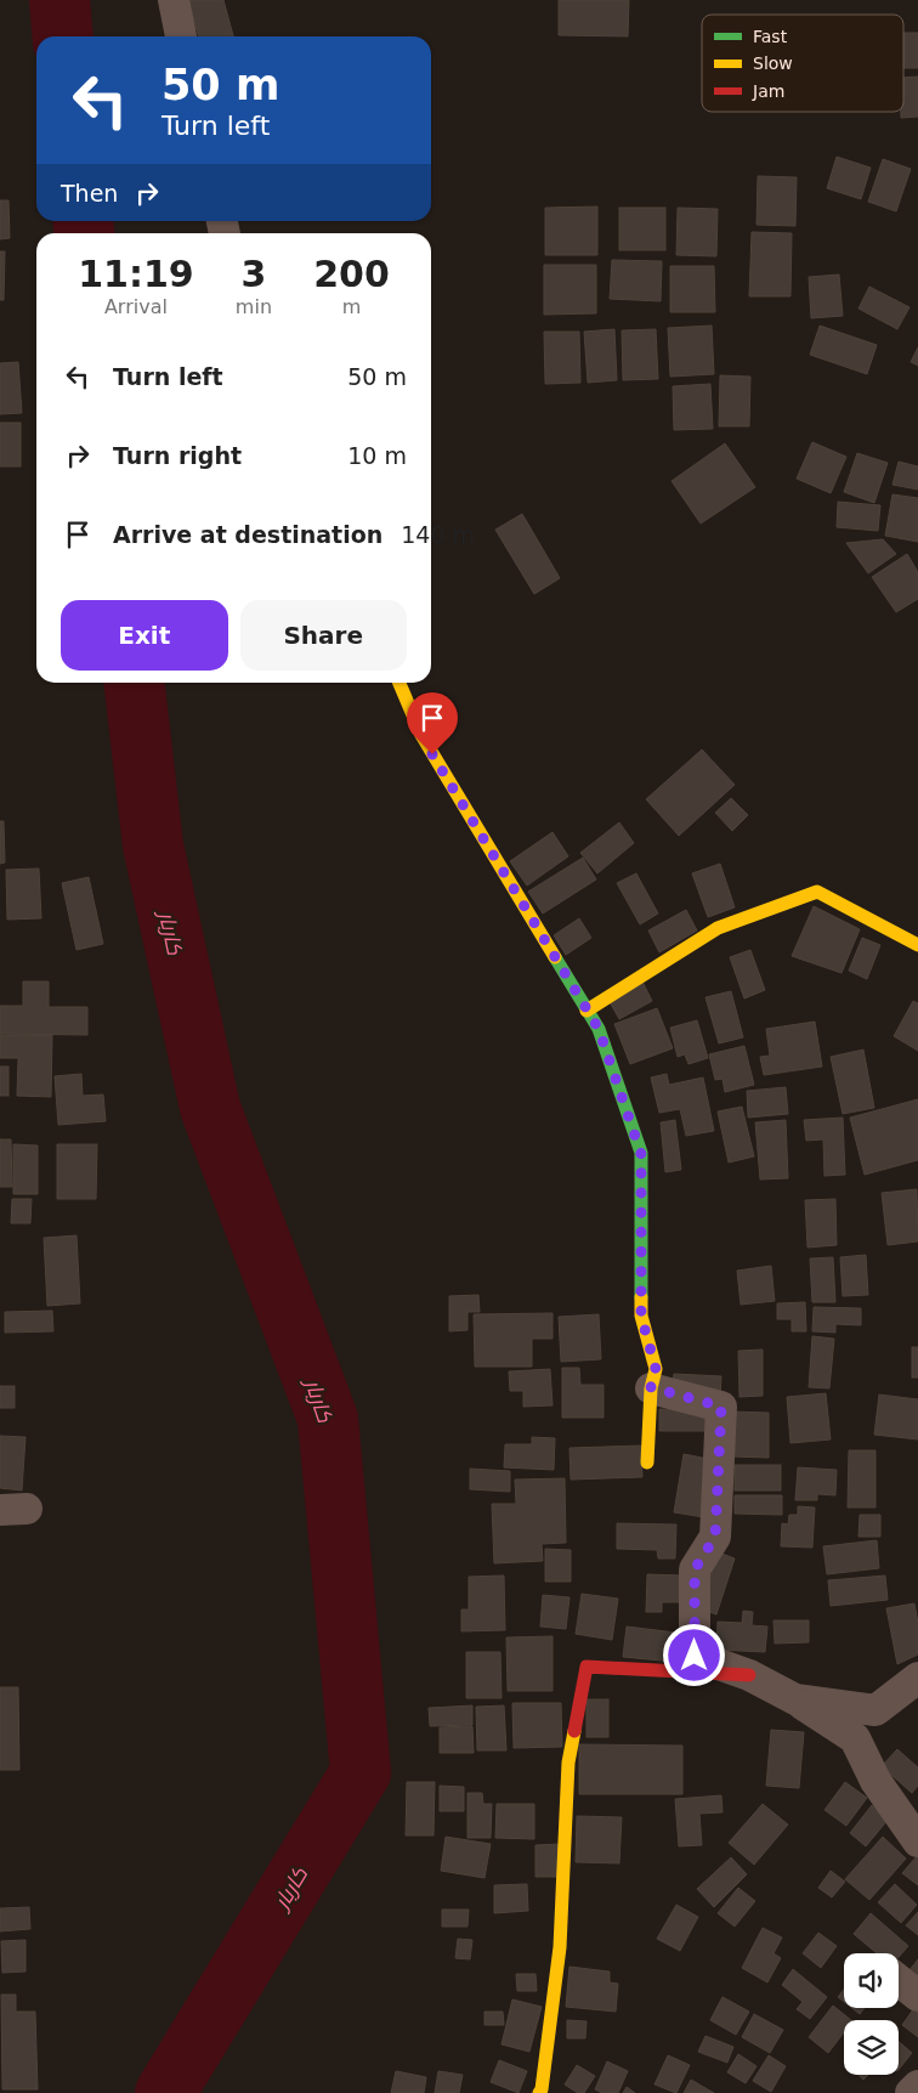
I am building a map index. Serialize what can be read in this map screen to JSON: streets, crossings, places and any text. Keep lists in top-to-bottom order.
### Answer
{
  "water": ["کاربار"],
  "legend": ["Fast", "Slow", "Jam"],
  "page": {
    "turn": ["50 m", "Turn left"],
    "then": "Then",
    "eta": [
      "11:19",
      "Arrival",
      "3",
      "min",
      "200",
      "m"
    ],
    "list": [
      {
        "name": "Turn left",
        "value": "50 m"
      },
      {
        "name": "Turn right",
        "value": "10 m"
      },
      {
        "name": "Arrive at destination",
        "value": "140 m"
      }
    ],
    "buttons": ["Exit", "Share"]
  }
}
